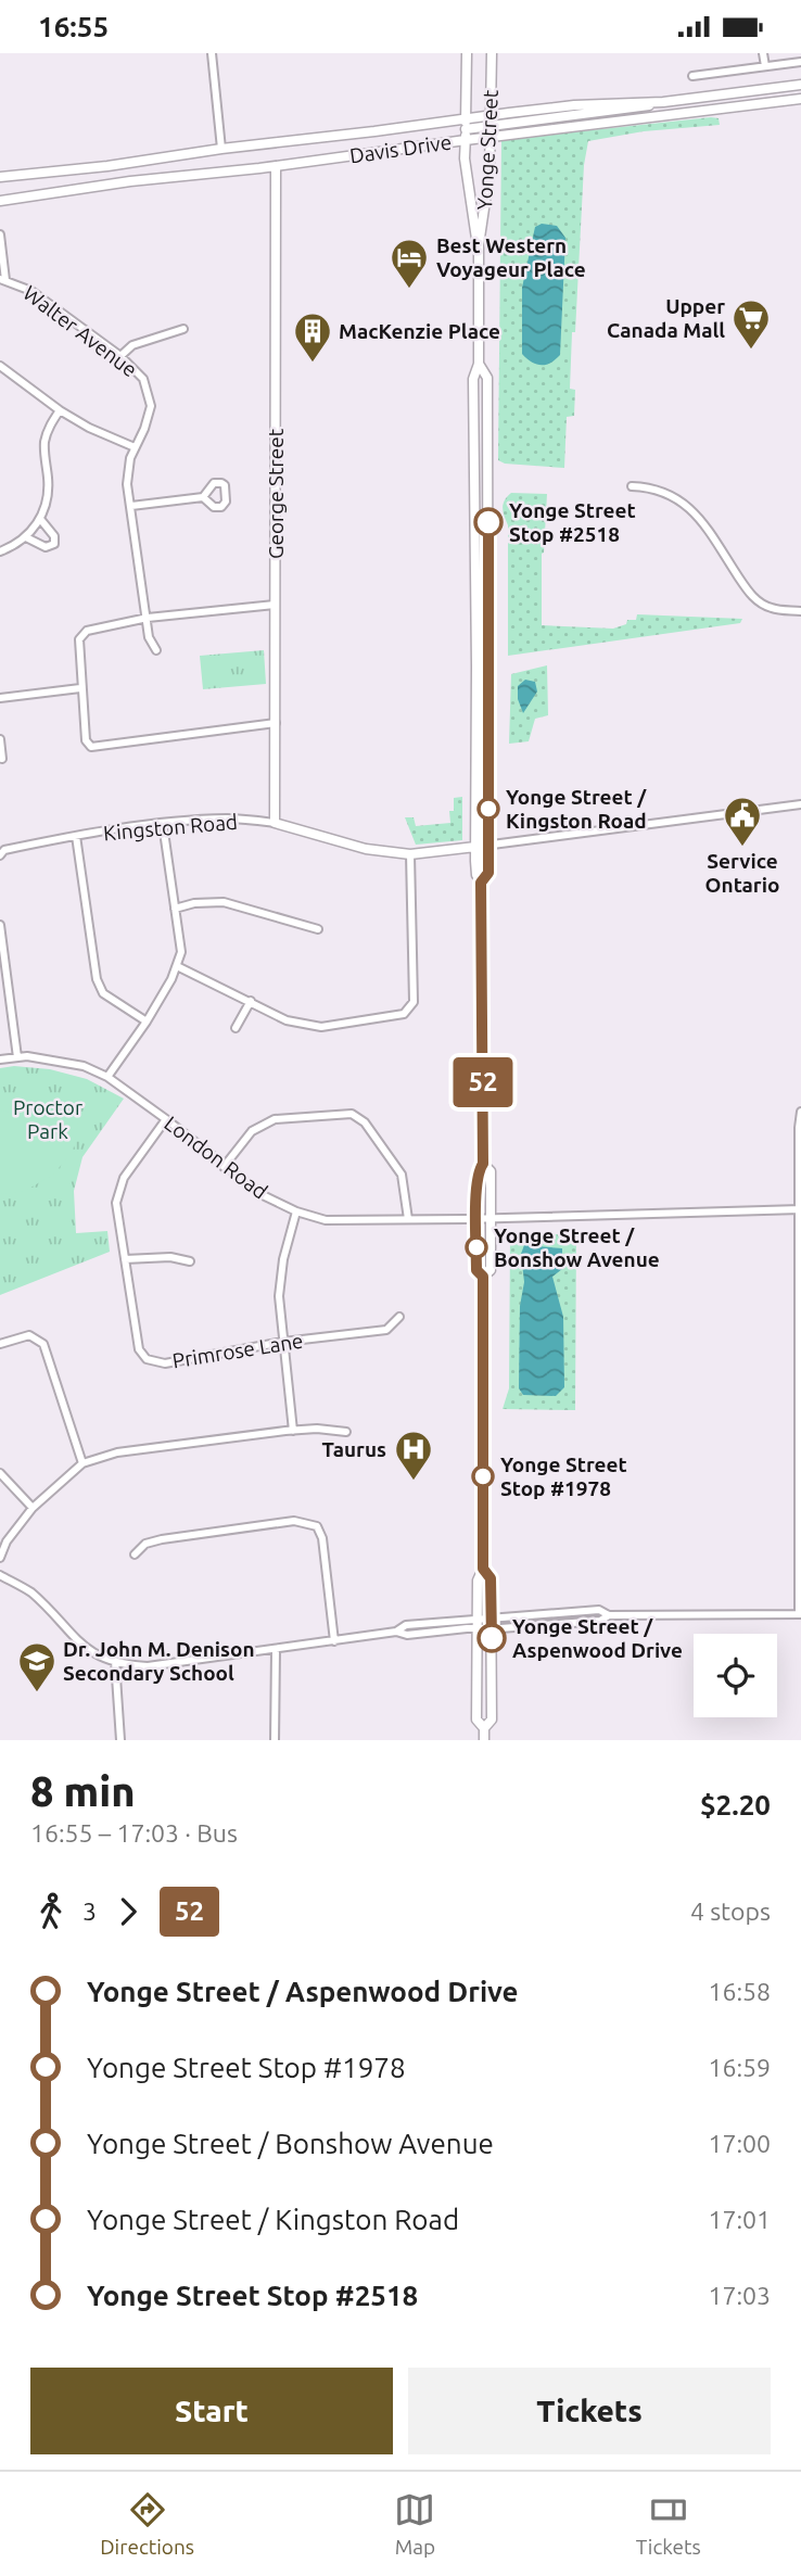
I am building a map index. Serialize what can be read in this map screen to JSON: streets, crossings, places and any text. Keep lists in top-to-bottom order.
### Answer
{
  "streets": {
    "main road": [
      "Davis Drive",
      "Yonge Street",
      "George Street",
      "Kingston Road"
    ],
    "street": ["Walter Avenue", "London Road", "Primrose Lane"]
  },
  "crossings": [
    ["Davis Drive", "Yonge Street"],
    ["Davis Drive", "George Street"],
    ["Yonge Street", "Kingston Road"],
    ["Yonge Street", "London Road"],
    ["George Street", "Kingston Road"],
    ["London Road", "Primrose Lane"]
  ],
  "parks": ["Proctor Park"],
  "places": {
    "hotel": ["Best Western Voyageur Place"],
    "supermarket": ["Upper Canada Mall"],
    "building": ["MacKenzie Place"],
    "other": [
      "Yonge Street Stop #2518",
      "Yonge Street / Kingston Road",
      "Yonge Street / Bonshow Avenue",
      "Yonge Street Stop #1978",
      "Yonge Street / Aspenwood Drive"
    ],
    "public building": ["Service Ontario"],
    "hospital": ["Taurus"],
    "school or university": ["Dr. John M. Denison Secondary School"]
  },
  "lines": ["bus line 52"],
  "page": {
    "status": "16:55",
    "on_map": "52",
    "heading": ["8 min", "16:55 – 17:03 · Bus", "$2.20"],
    "legs": ["3", "52", "4 stops"],
    "list": [
      {
        "name": "Yonge Street / Aspenwood Drive",
        "value": "16:58"
      },
      {
        "name": "Yonge Street Stop #1978",
        "value": "16:59"
      },
      {
        "name": "Yonge Street / Bonshow Avenue",
        "value": "17:00"
      },
      {
        "name": "Yonge Street / Kingston Road",
        "value": "17:01"
      },
      {
        "name": "Yonge Street Stop #2518",
        "value": "17:03"
      }
    ],
    "buttons": ["Start", "Tickets"],
    "tabs": ["Directions", "Map", "Tickets"]
  }
}
